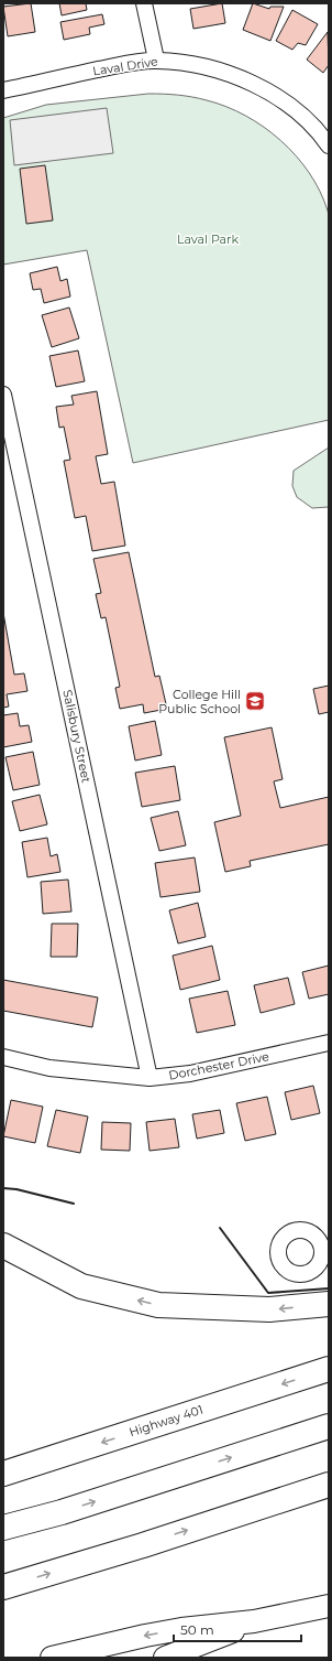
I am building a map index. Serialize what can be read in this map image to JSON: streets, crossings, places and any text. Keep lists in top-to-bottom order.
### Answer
{
  "streets": {
    "highway": ["Highway 401"],
    "street": ["Laval Drive", "Salisbury Street", "Dorchester Drive"]
  },
  "crossings": [
    ["Salisbury Street", "Dorchester Drive"]
  ],
  "parks": ["Laval Park"],
  "places": {
    "school or university": ["College Hill Public School"]
  },
  "scale_bar": "50 m"
}
